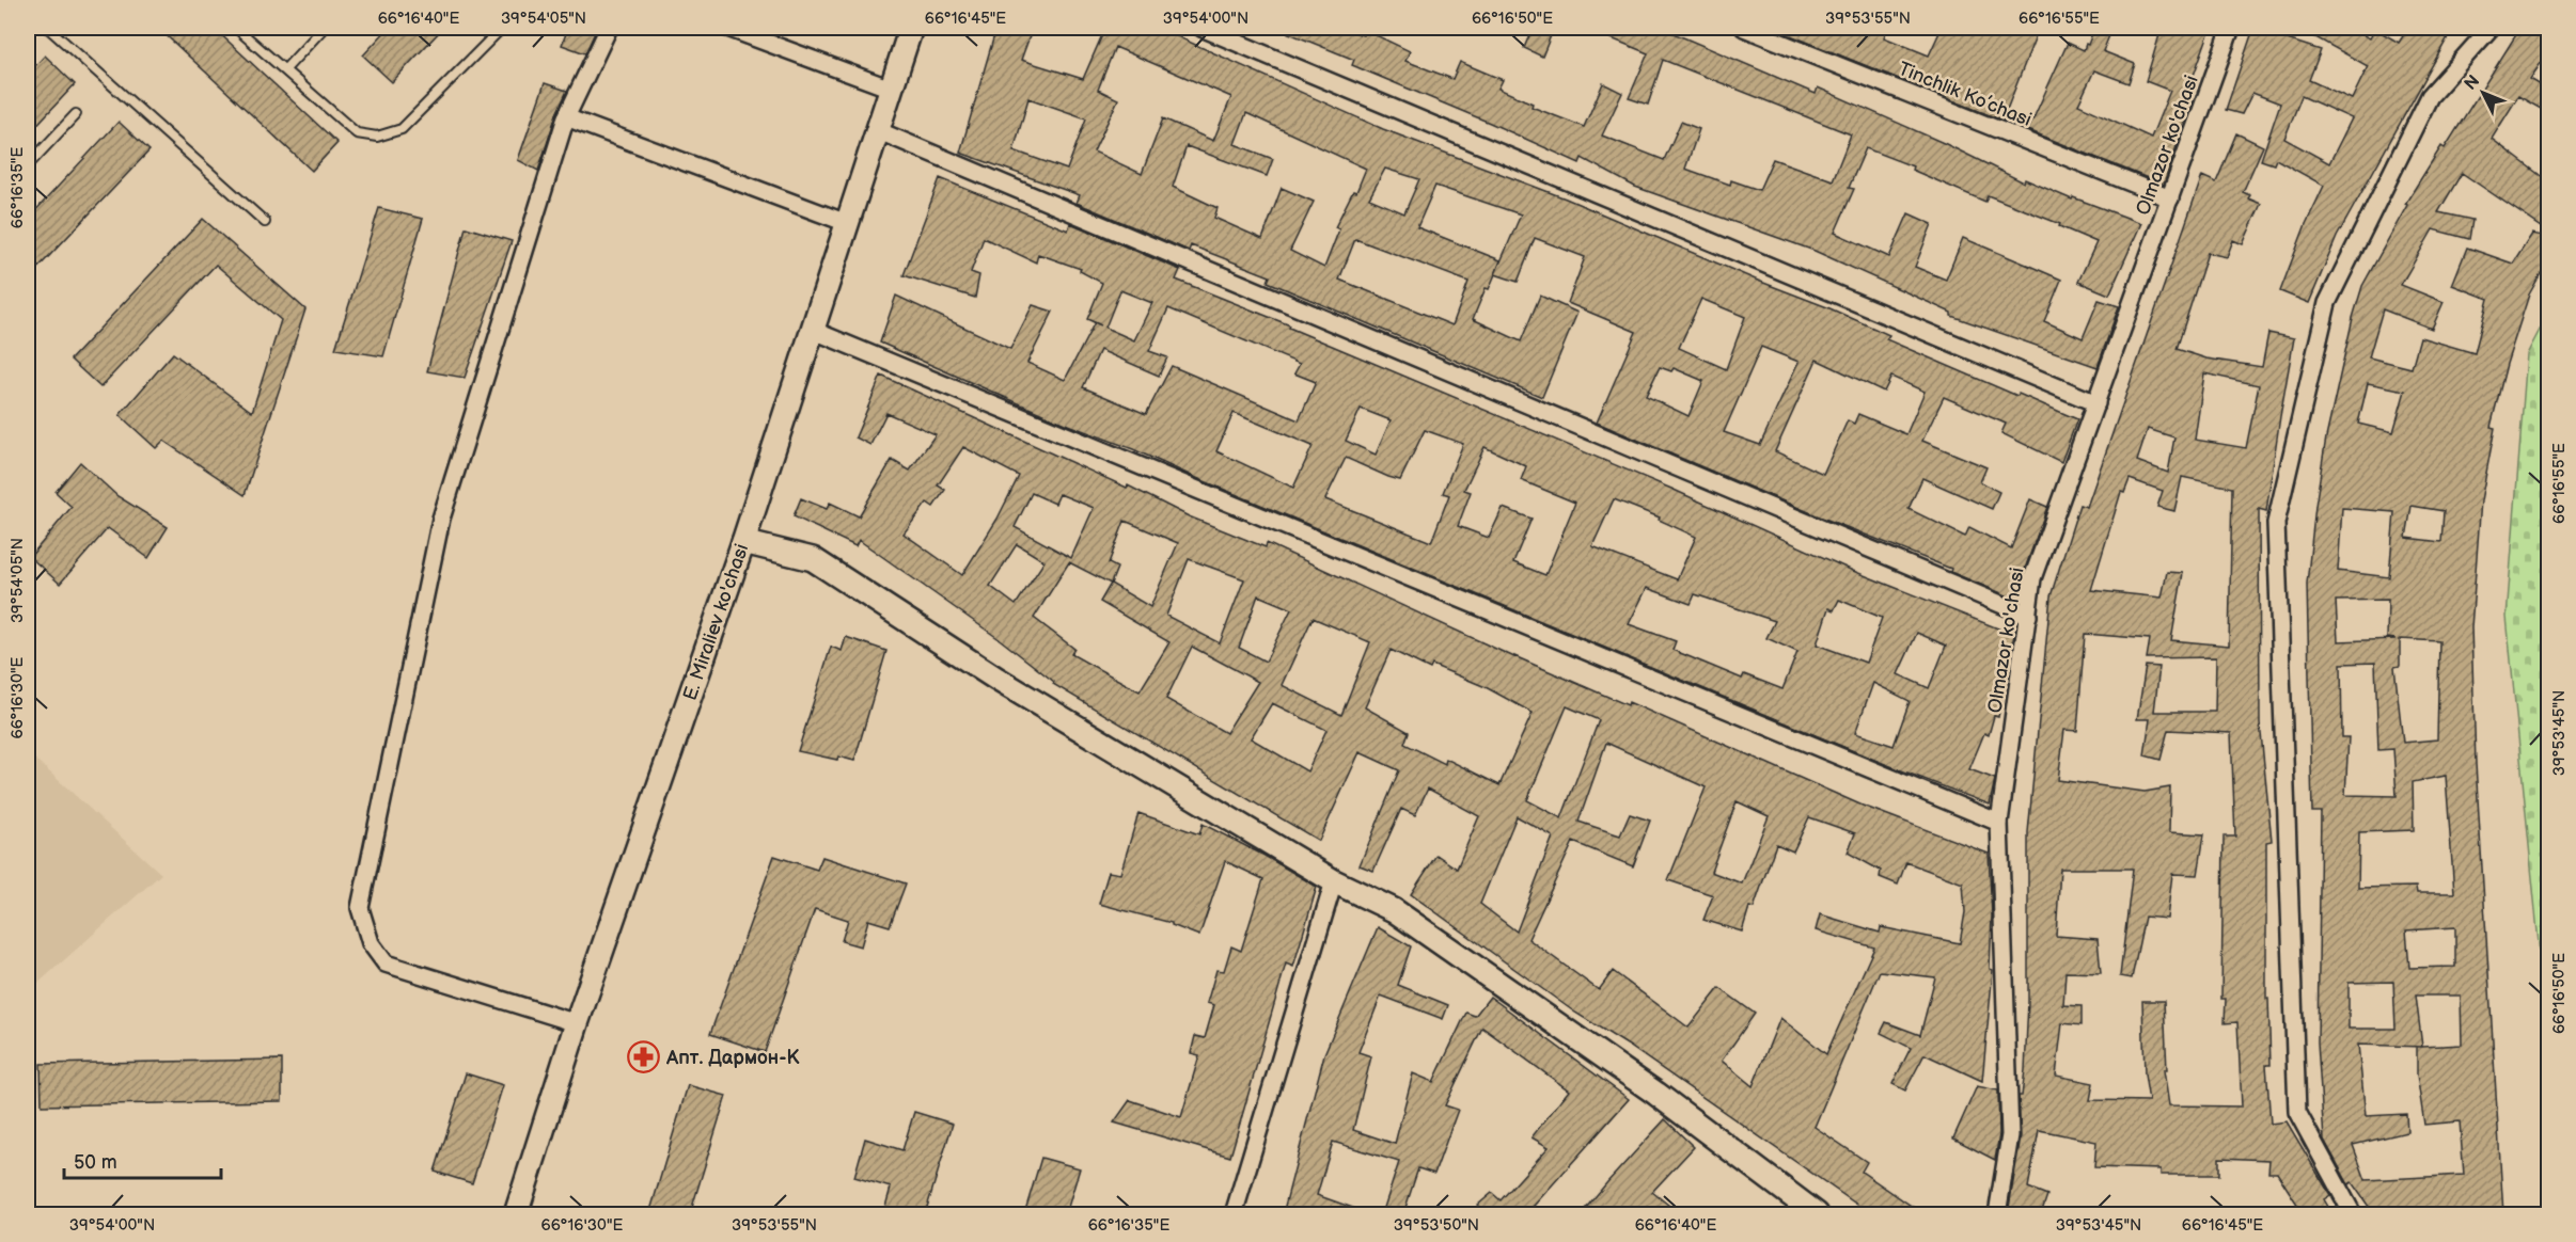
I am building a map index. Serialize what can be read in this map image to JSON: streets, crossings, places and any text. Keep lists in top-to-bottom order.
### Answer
{
  "streets": {
    "street": ["Tinchlik Ko’chasi", "Olmazor ko'chasi", "E. Miraliev ko'chasi"]
  },
  "crossings": [
    ["Tinchlik Ko’chasi", "Olmazor ko'chasi"]
  ],
  "places": {
    "pharmacy": ["Апт. Дармон-К"]
  },
  "scale_bar": "50 m",
  "north": "top left",
  "coordinates": [
    "66°16'40\"E",
    "39°54'05\"N",
    "66°16'45\"E",
    "39°54'00\"N",
    "66°16'50\"E",
    "39°53'55\"N",
    "66°16'55\"E",
    "66°16'35\"E",
    "66°16'30\"E",
    "39°53'45\"N",
    "39°53'50\"N"
  ]
}
